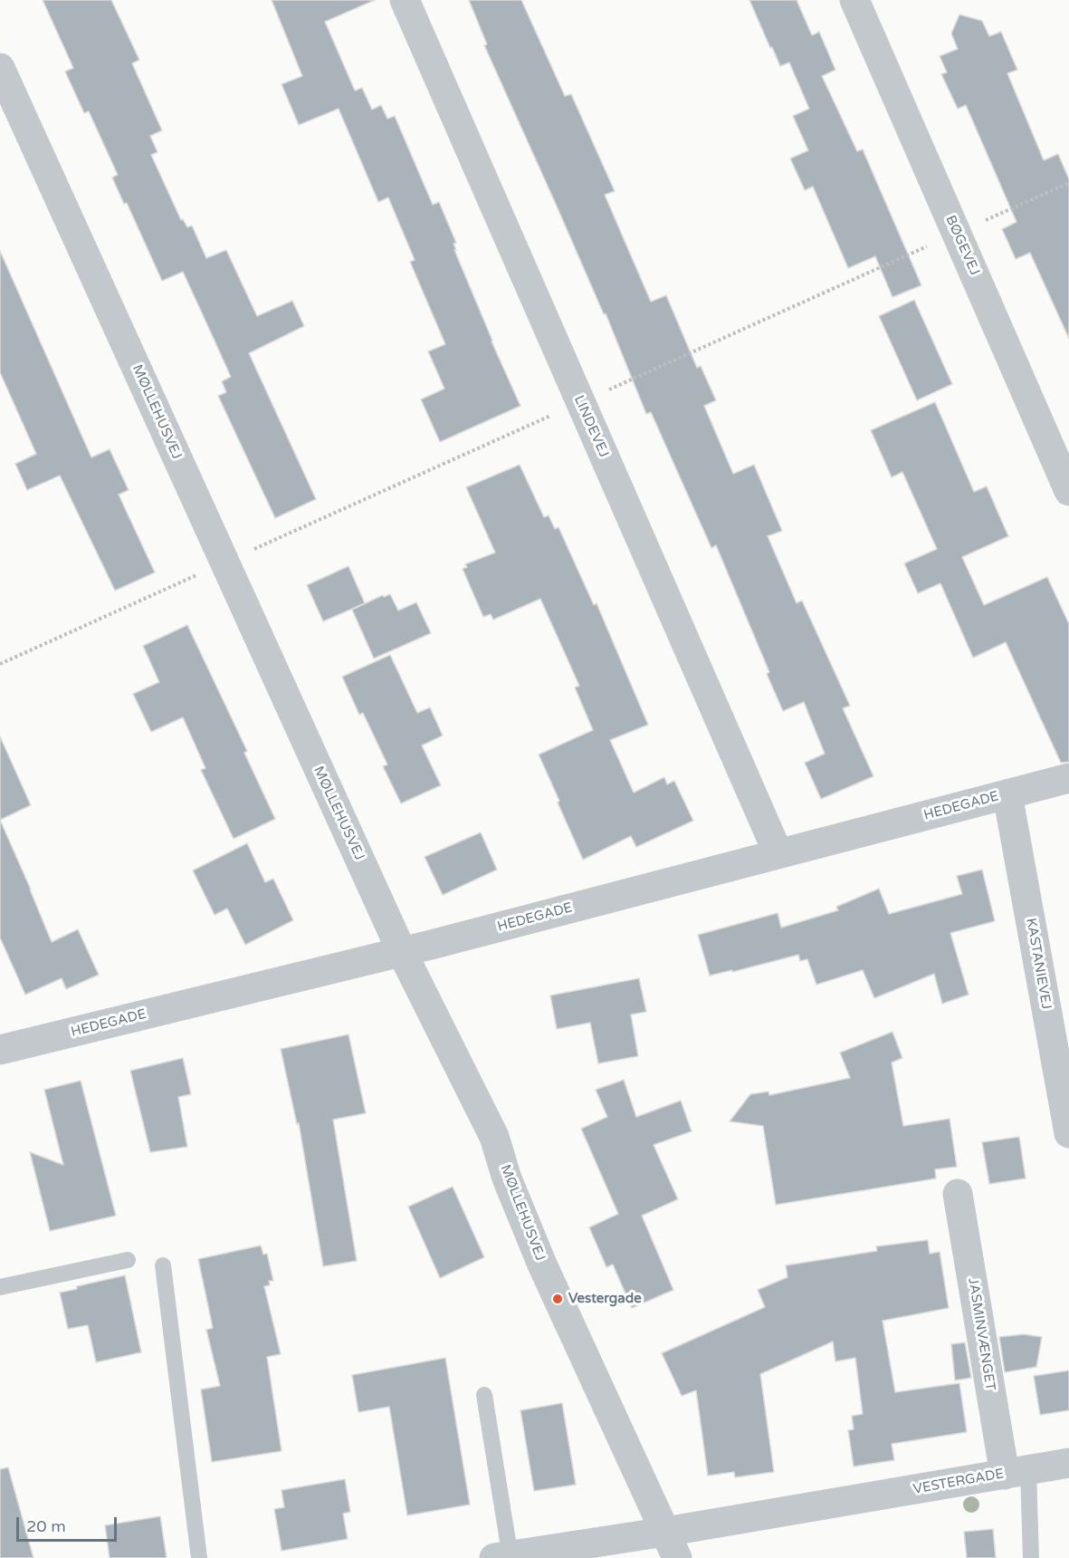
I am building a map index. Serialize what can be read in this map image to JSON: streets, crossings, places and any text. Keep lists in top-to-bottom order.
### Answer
{
  "streets": {
    "street": [
      "BØGEVEJ",
      "MØLLEHUSVEJ",
      "LINDEVEJ",
      "HEDEGADE",
      "KASTANIEVEJ",
      "JASMINVÆNGET",
      "VESTERGADE"
    ]
  },
  "crossings": [
    ["MØLLEHUSVEJ", "HEDEGADE"],
    ["MØLLEHUSVEJ", "VESTERGADE"],
    ["LINDEVEJ", "HEDEGADE"],
    ["HEDEGADE", "KASTANIEVEJ"],
    ["JASMINVÆNGET", "VESTERGADE"]
  ],
  "places": ["Vestergade"],
  "scale_bar": "20 m"
}
